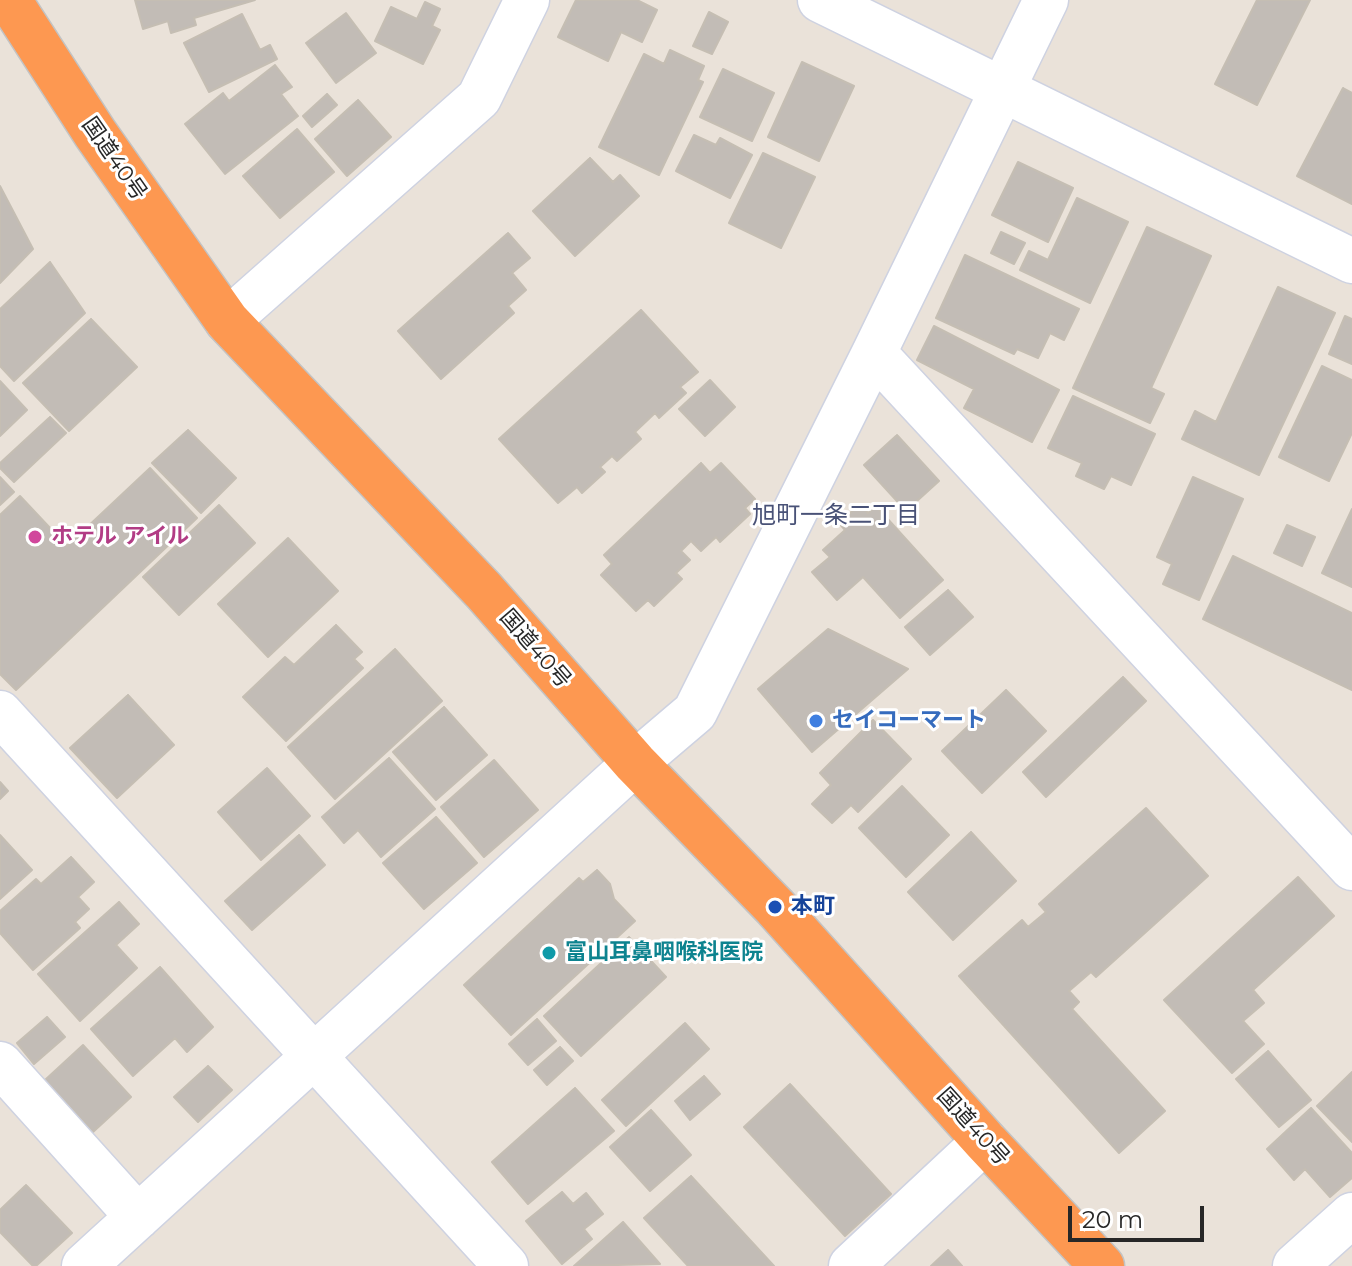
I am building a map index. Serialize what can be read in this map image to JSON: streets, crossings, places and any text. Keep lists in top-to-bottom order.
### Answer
{
  "streets": {
    "highway": ["国道40号"]
  },
  "districts": ["旭町一条二丁目"],
  "places": [
    "ホテル アイル",
    "セイコーマート",
    "本町",
    "富山耳鼻咽喉科医院"
  ],
  "scale_bar": "20 m"
}
